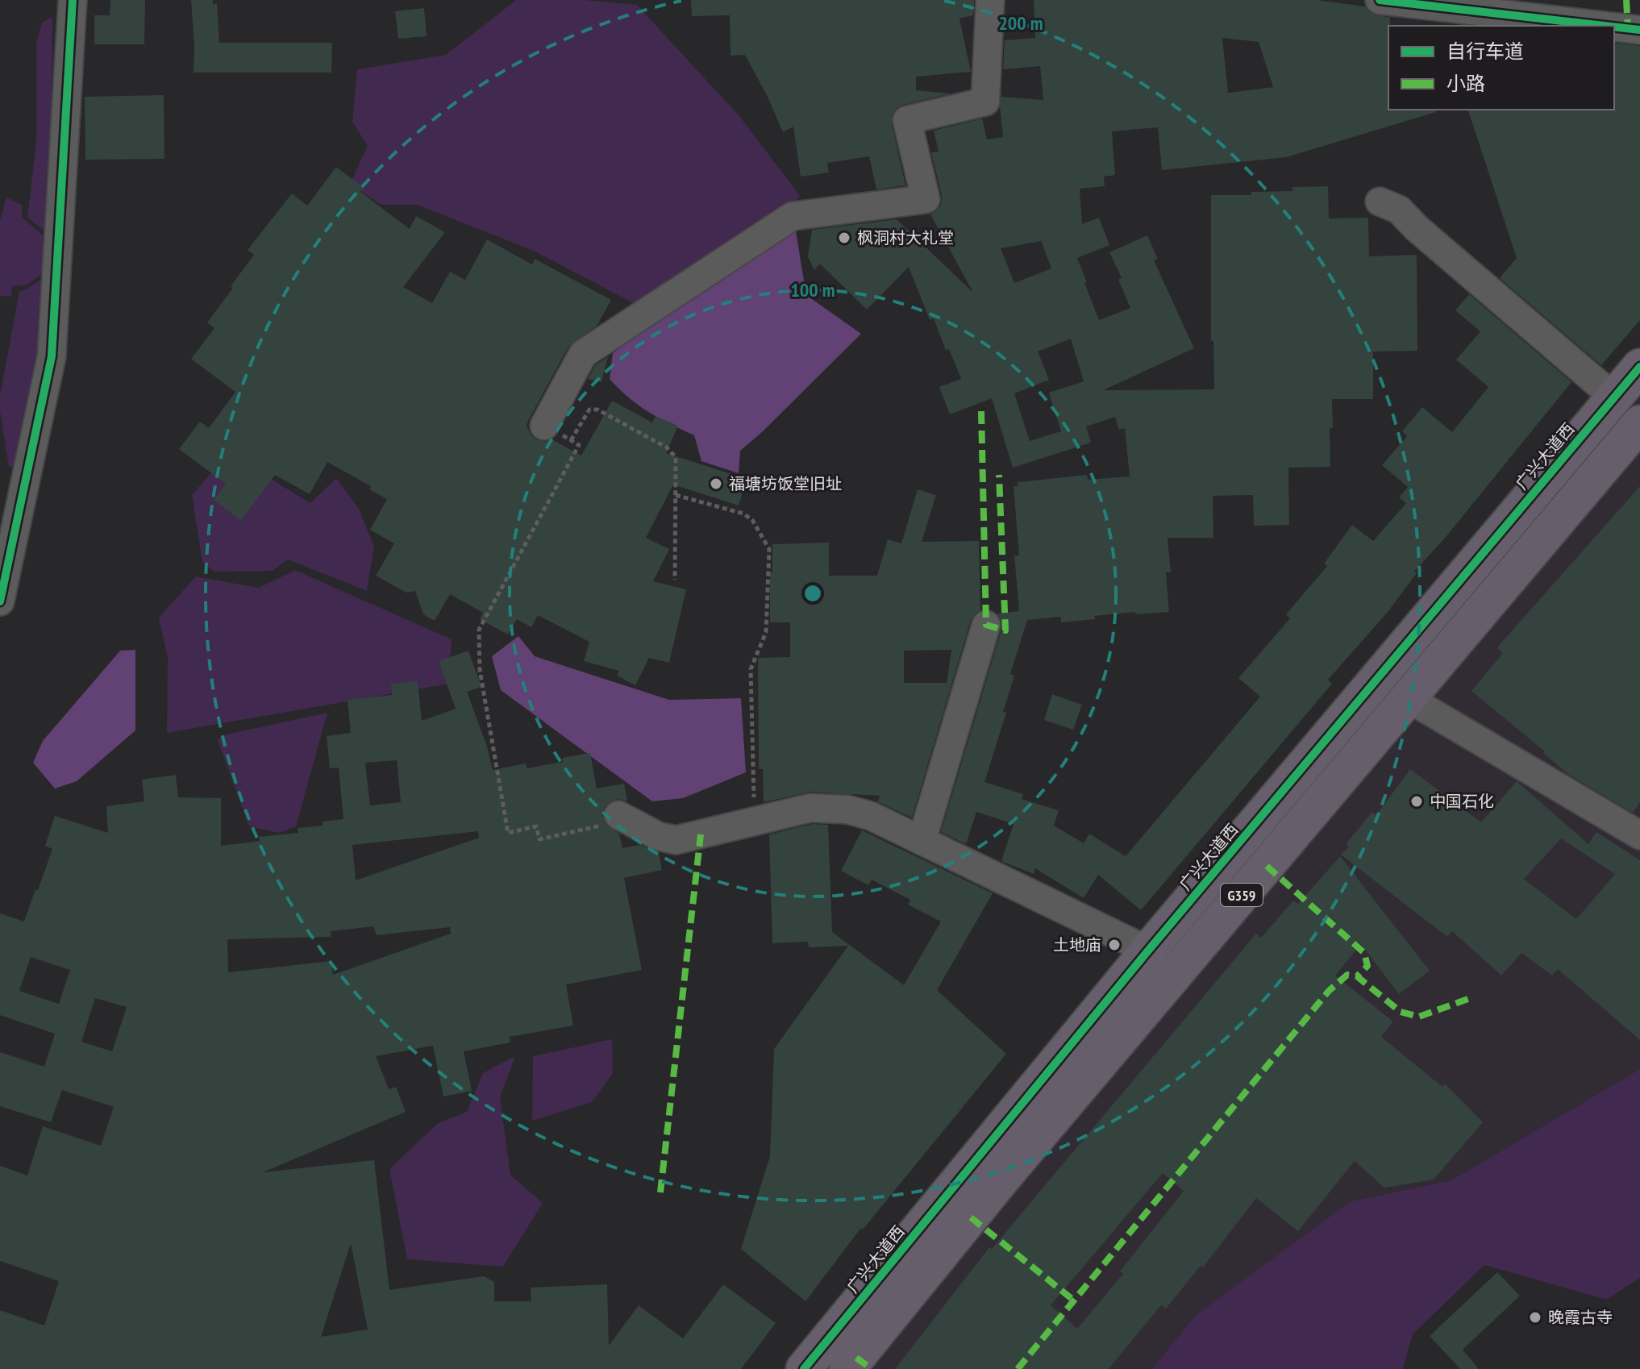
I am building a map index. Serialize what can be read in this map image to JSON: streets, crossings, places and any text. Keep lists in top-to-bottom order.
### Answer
{
  "streets": {
    "highway": ["广兴大道西", "G359"]
  },
  "places": [
    "枫洞村大礼堂",
    "福塘坊饭堂旧址",
    "中国石化",
    "土地庙",
    "晚霞古寺"
  ],
  "legend": ["自行车道", "小路"],
  "rings": ["200 m", "100 m"]
}
